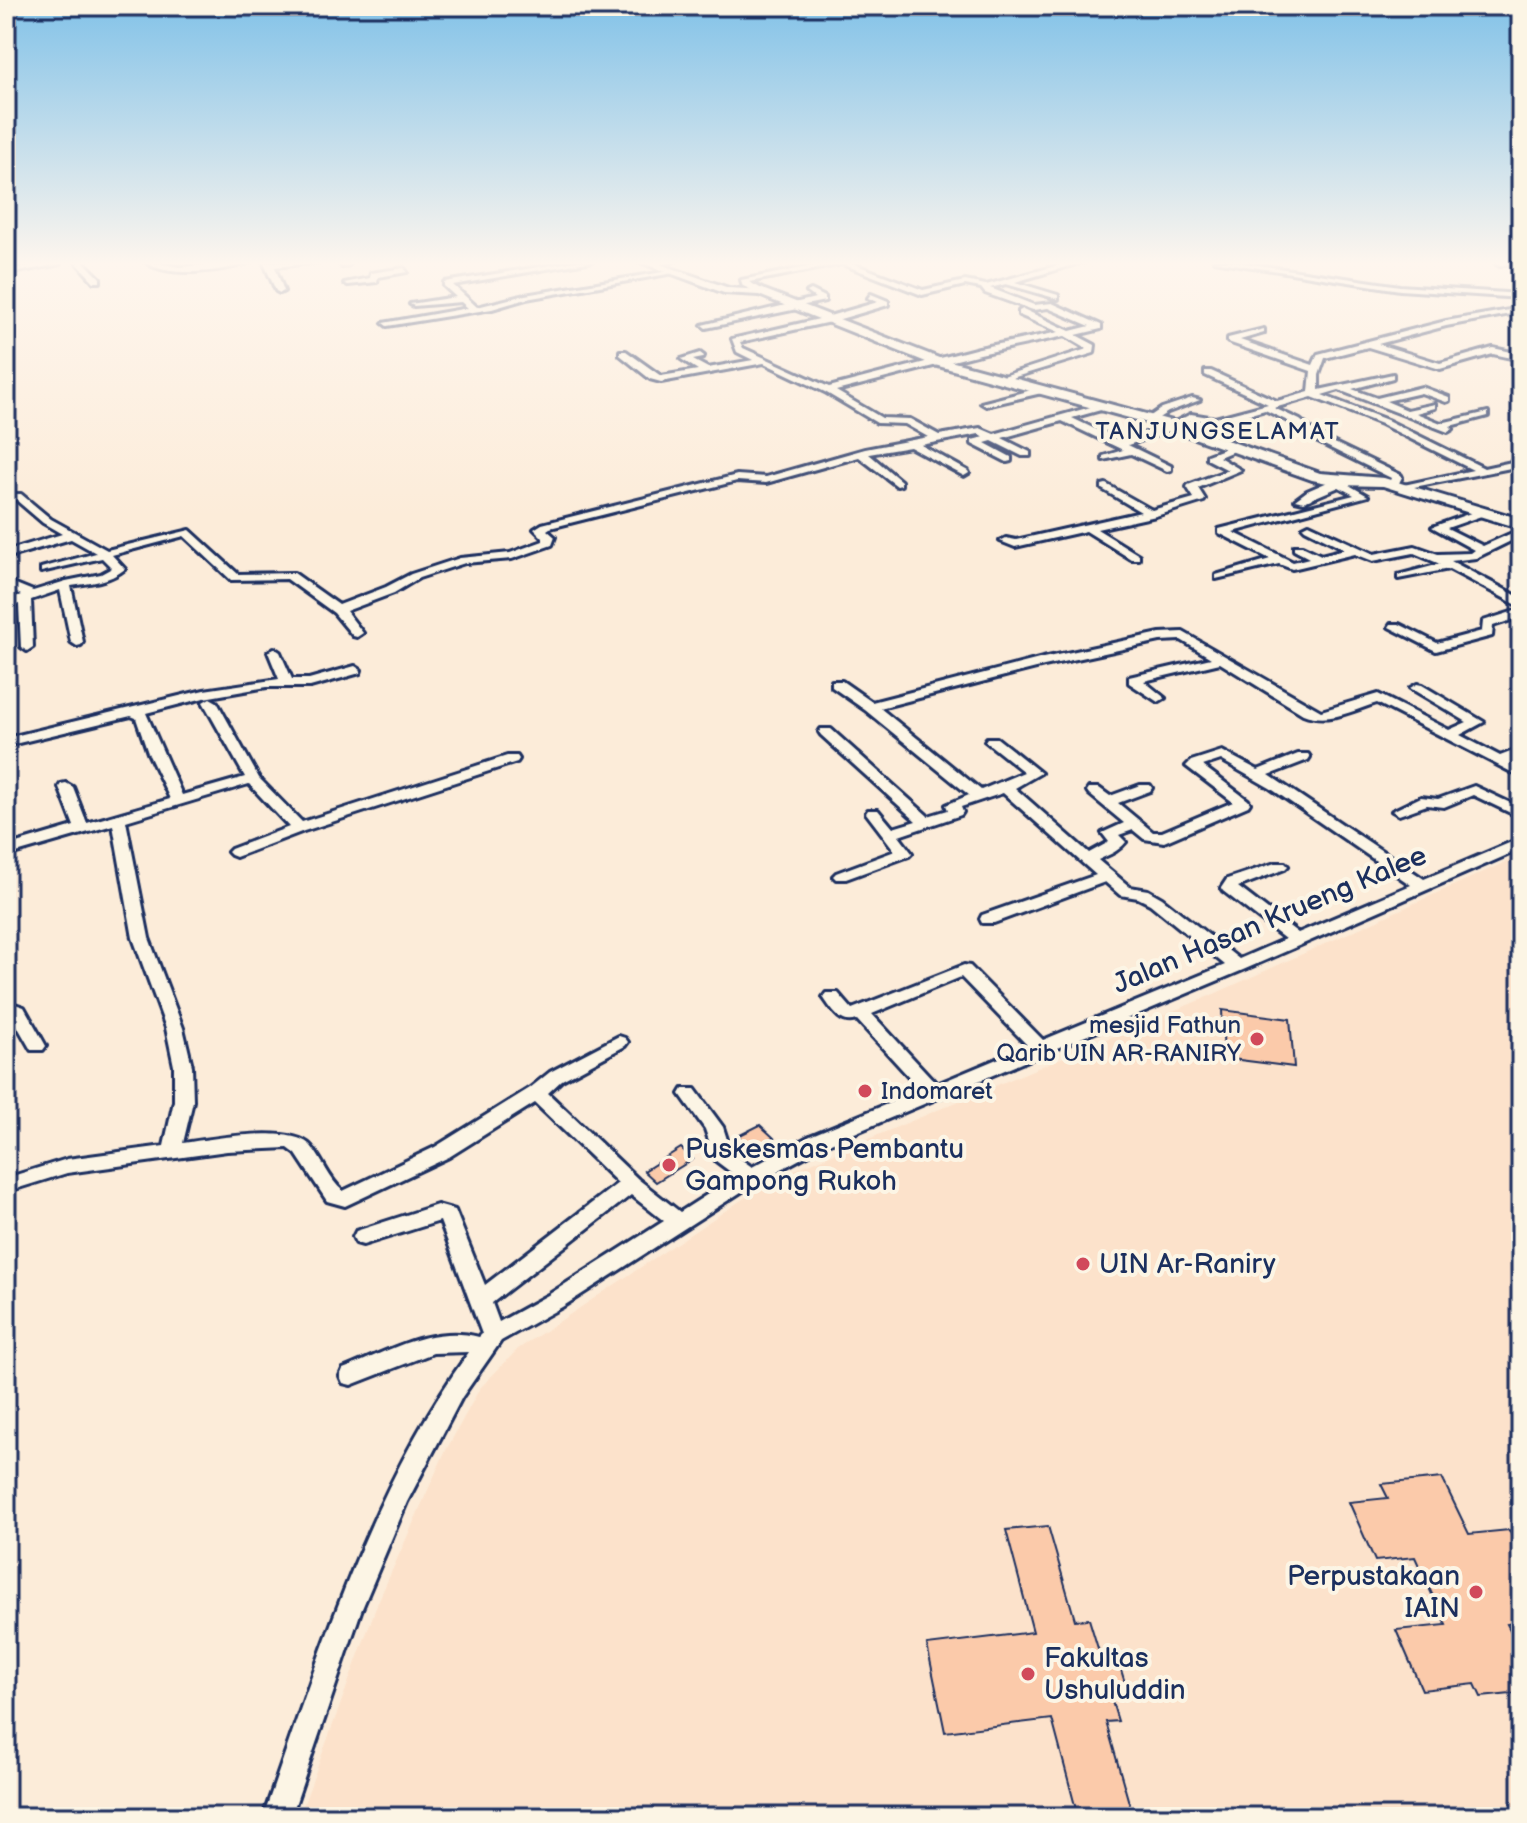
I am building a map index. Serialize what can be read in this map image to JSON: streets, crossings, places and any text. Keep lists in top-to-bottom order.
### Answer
{
  "streets": {
    "street": ["Jalan Hasan Krueng Kalee"]
  },
  "districts": ["TANJUNGSELAMAT"],
  "places": [
    "mesjid Fathun Qarib UIN AR-RANIRY",
    "Indomaret",
    "Puskesmas Pembantu Gampong Rukoh",
    "UIN Ar-Raniry",
    "Perpustakaan IAIN",
    "Fakultas Ushuluddin"
  ]
}
